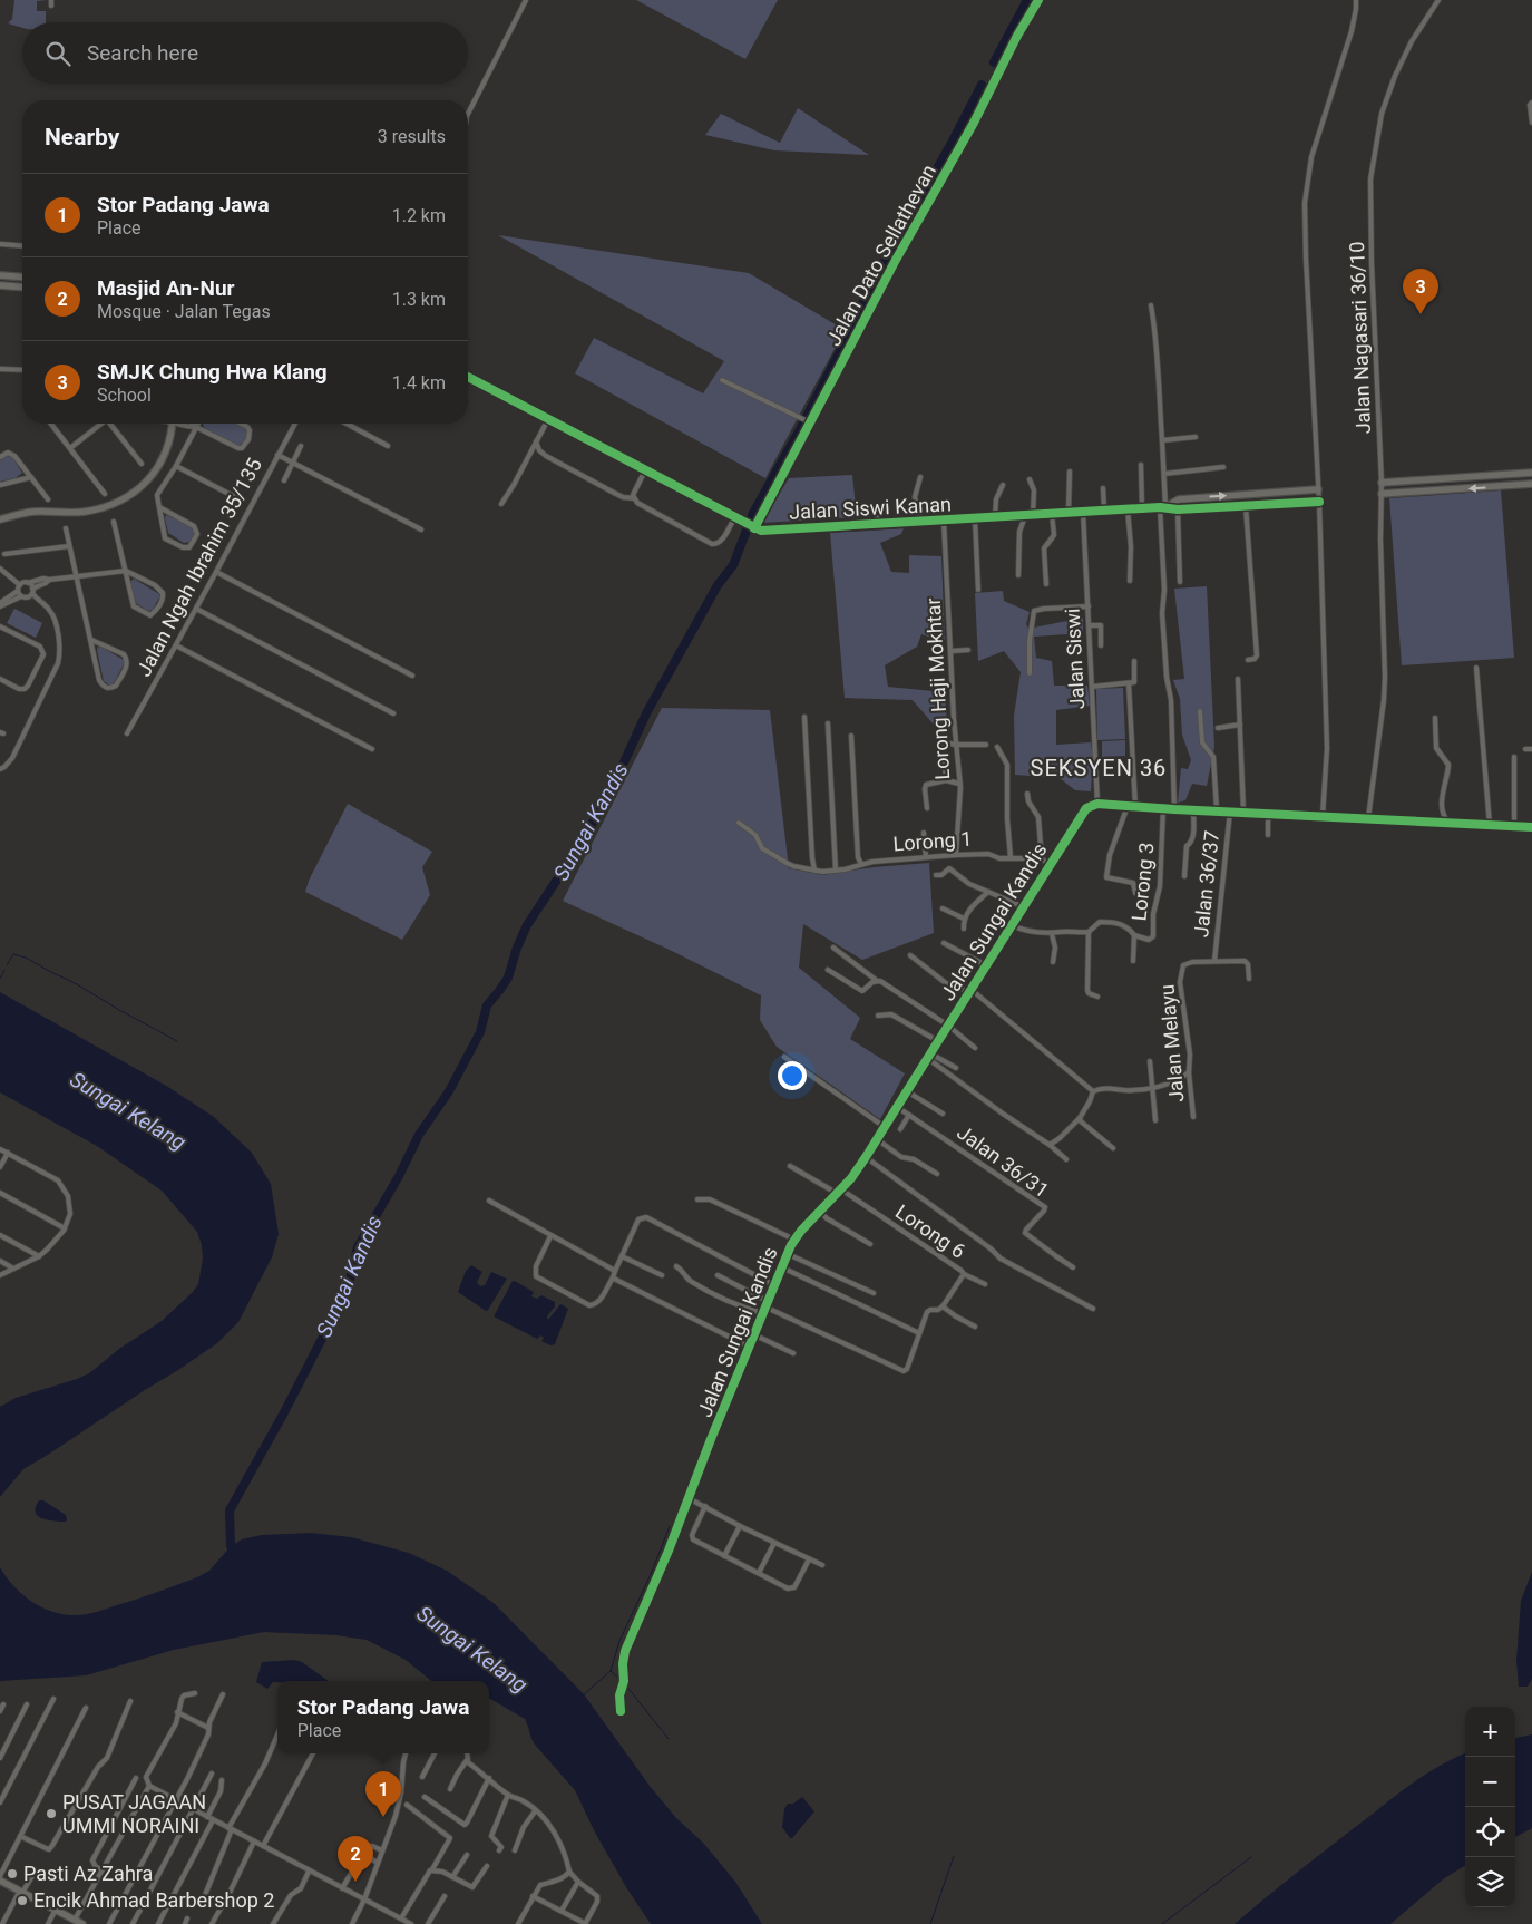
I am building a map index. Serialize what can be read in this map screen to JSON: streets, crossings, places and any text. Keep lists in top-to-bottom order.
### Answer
{
  "streets": {
    "street": [
      "Jalan Dato Sellathevan",
      "Jalan Nagasari 36/10",
      "Jalan Siswi Kanan",
      "Jalan Ngah Ibrahim 35/135",
      "Jalan Siswi",
      "Lorong Haji Mokhtar",
      "Lorong 1",
      "Lorong 3",
      "Jalan 36/37",
      "Jalan Sungai Kandis",
      "Jalan Melayu",
      "Jalan 36/31",
      "Lorong 6"
    ]
  },
  "crossings": [
    ["Jalan Dato Sellathevan", "Jalan Siswi Kanan"],
    ["Jalan Siswi Kanan", "Jalan Siswi"],
    ["Jalan Siswi Kanan", "Lorong Haji Mokhtar"],
    ["Jalan Siswi", "Jalan Sungai Kandis"],
    ["Lorong Haji Mokhtar", "Lorong 1"],
    ["Lorong 1", "Jalan Sungai Kandis"],
    ["Lorong 3", "Jalan Sungai Kandis"],
    ["Jalan 36/37", "Jalan Melayu"],
    ["Jalan Sungai Kandis", "Jalan 36/31"],
    ["Jalan Sungai Kandis", "Lorong 6"]
  ],
  "districts": ["SEKSYEN 36"],
  "water": ["Sungai Kandis", "Sungai Kelang"],
  "places": ["PUSAT JAGAAN UMMI NORAINI", "Pasti Az Zahra", "Encik Ahmad Barbershop 2"],
  "page": {
    "search": "Search here",
    "heading": ["Nearby", "3 results"],
    "list": [
      {
        "mark": "1",
        "name": "Stor Padang Jawa",
        "note": "Place",
        "value": "1.2 km"
      },
      {
        "mark": "2",
        "name": "Masjid An-Nur",
        "note": "Mosque · Jalan Tegas",
        "value": "1.3 km"
      },
      {
        "mark": "3",
        "name": "SMJK Chung Hwa Klang",
        "note": "School",
        "value": "1.4 km"
      }
    ],
    "pins": ["3", "1", "2"],
    "popup": ["Stor Padang Jawa", "Place"],
    "map_buttons": ["+", "−"]
  }
}
